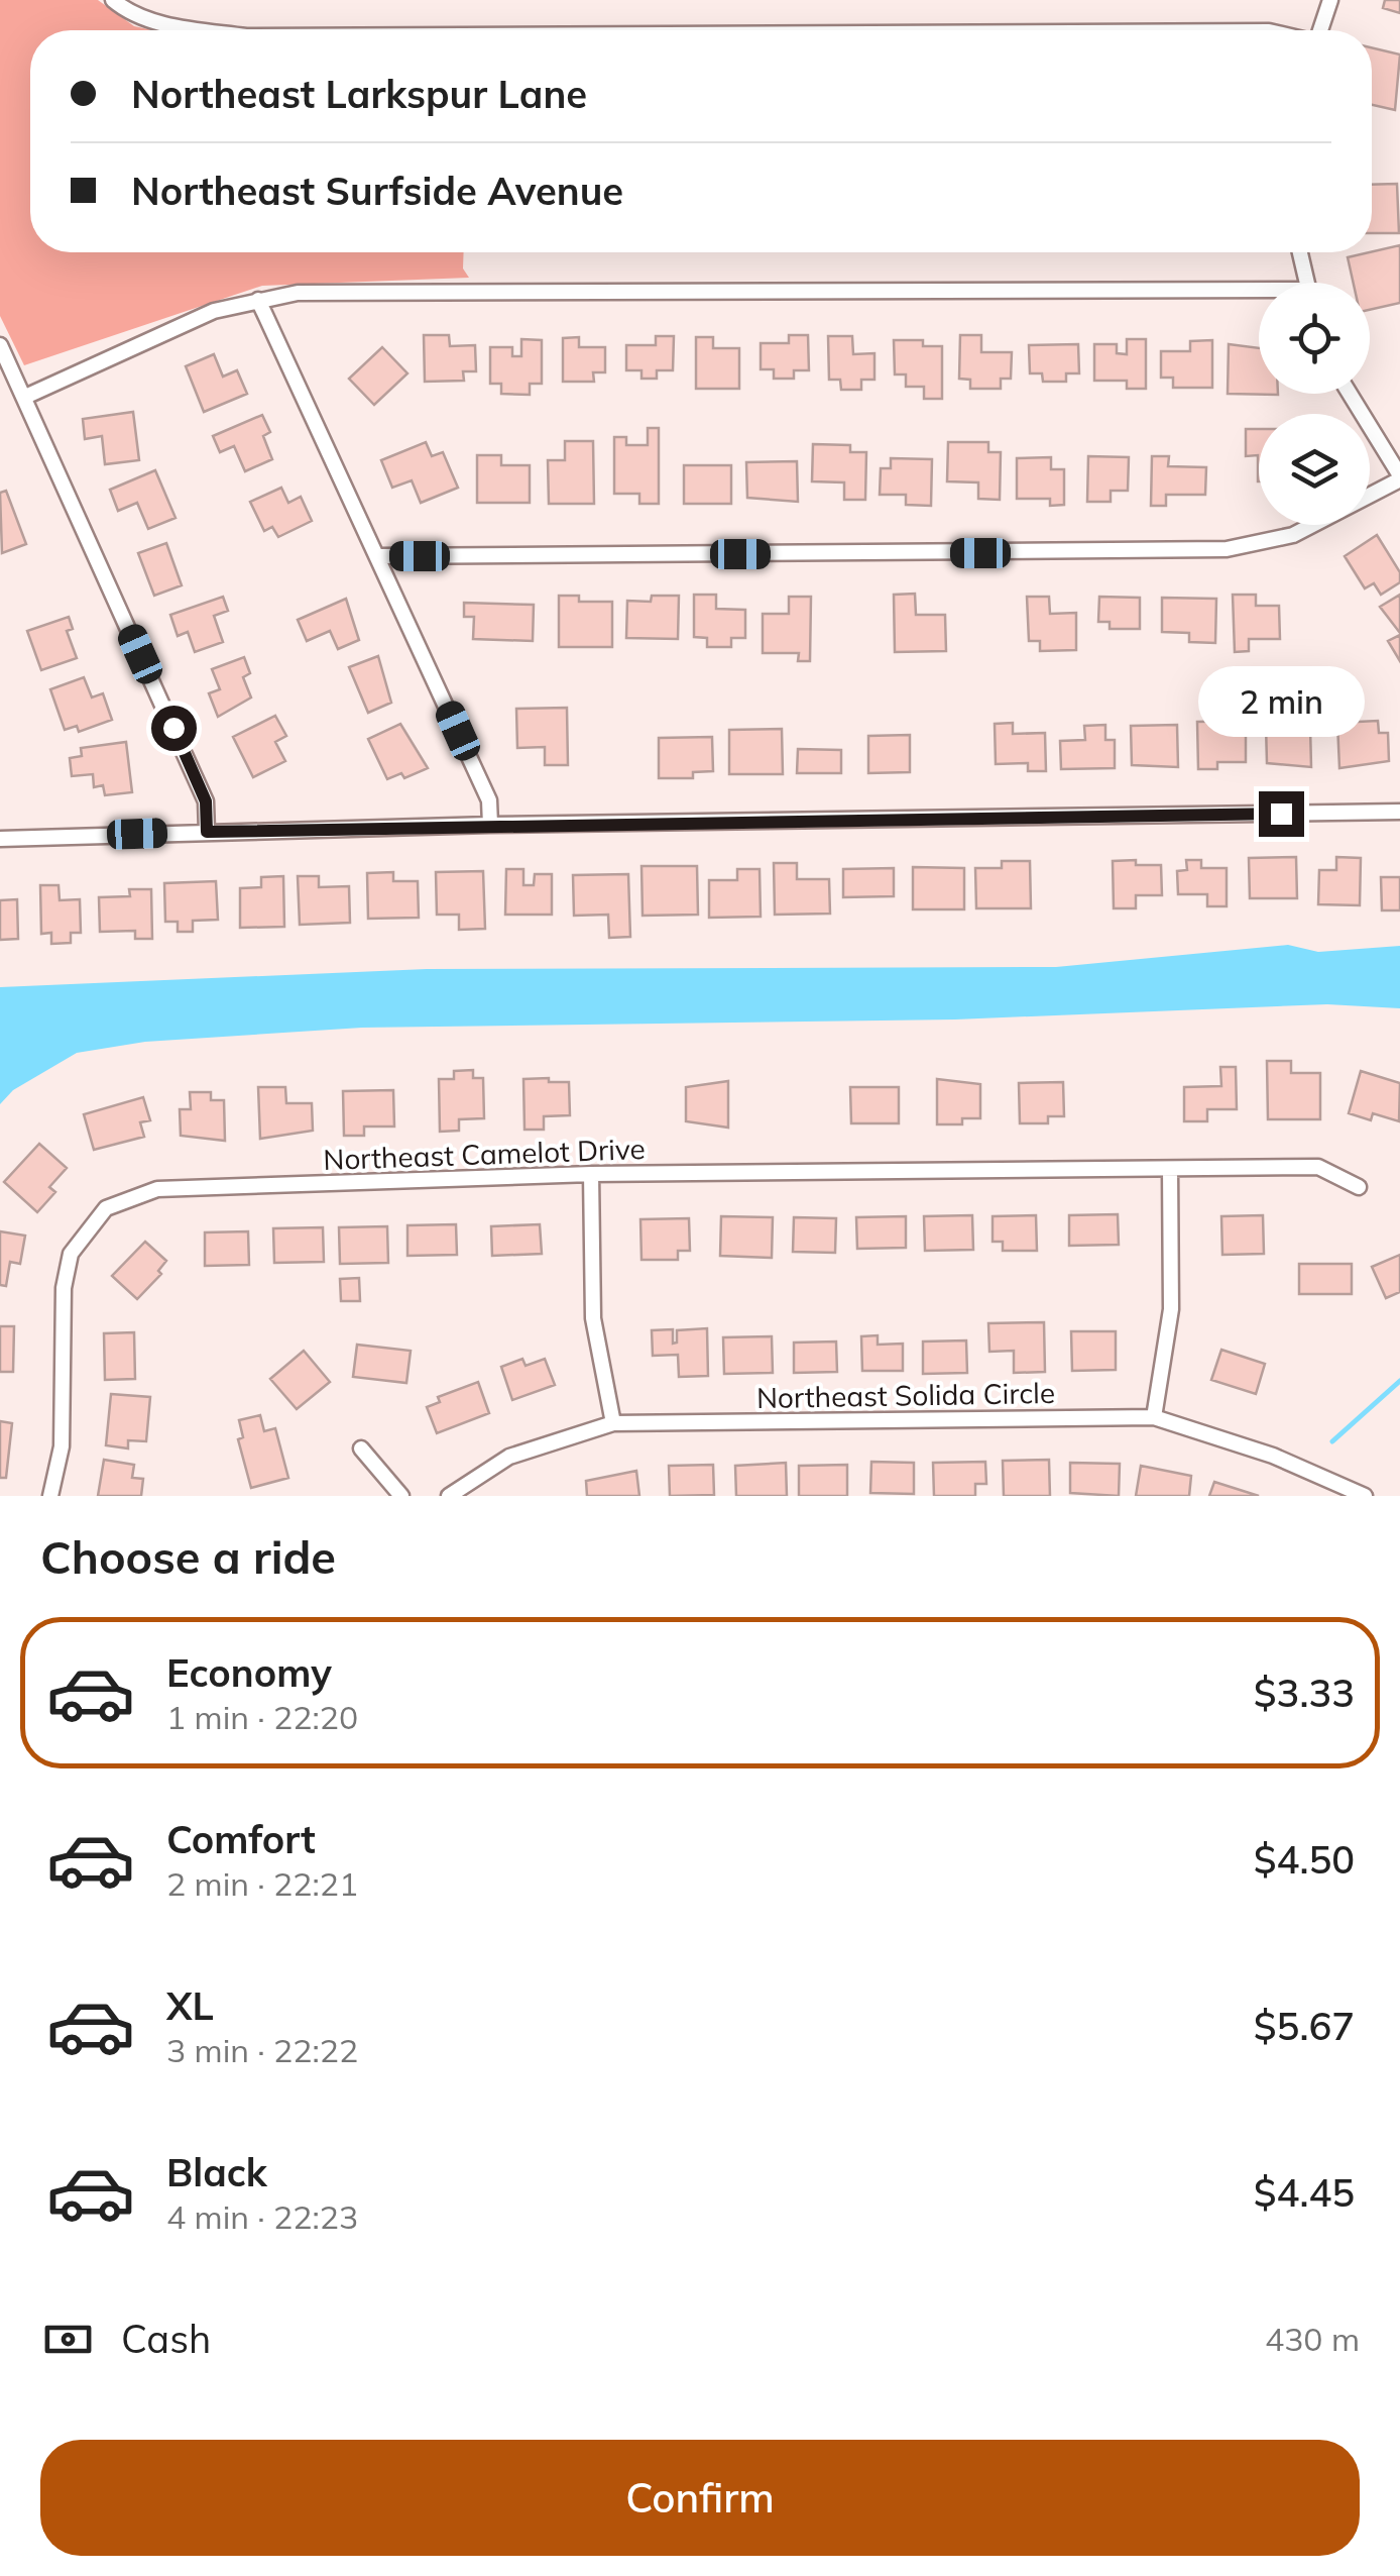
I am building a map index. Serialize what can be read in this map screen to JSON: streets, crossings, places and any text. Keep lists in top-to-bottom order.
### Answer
{
  "streets": {
    "street": ["Northeast Camelot Drive", "Northeast Solida Circle"]
  },
  "page": {
    "banner": ["Northeast Larkspur Lane", "Northeast Surfside Avenue"],
    "bubble": "2 min",
    "heading": "Choose a ride",
    "list": [
      {
        "name": "Economy",
        "note": "1 min · 22:20",
        "value": "$3.33"
      },
      {
        "name": "Comfort",
        "note": "2 min · 22:21",
        "value": "$4.50"
      },
      {
        "name": "XL",
        "note": "3 min · 22:22",
        "value": "$5.67"
      },
      {
        "name": "Black",
        "note": "4 min · 22:23",
        "value": "$4.45"
      }
    ],
    "pay": ["Cash", "430 m"],
    "buttons": "Confirm"
  }
}
